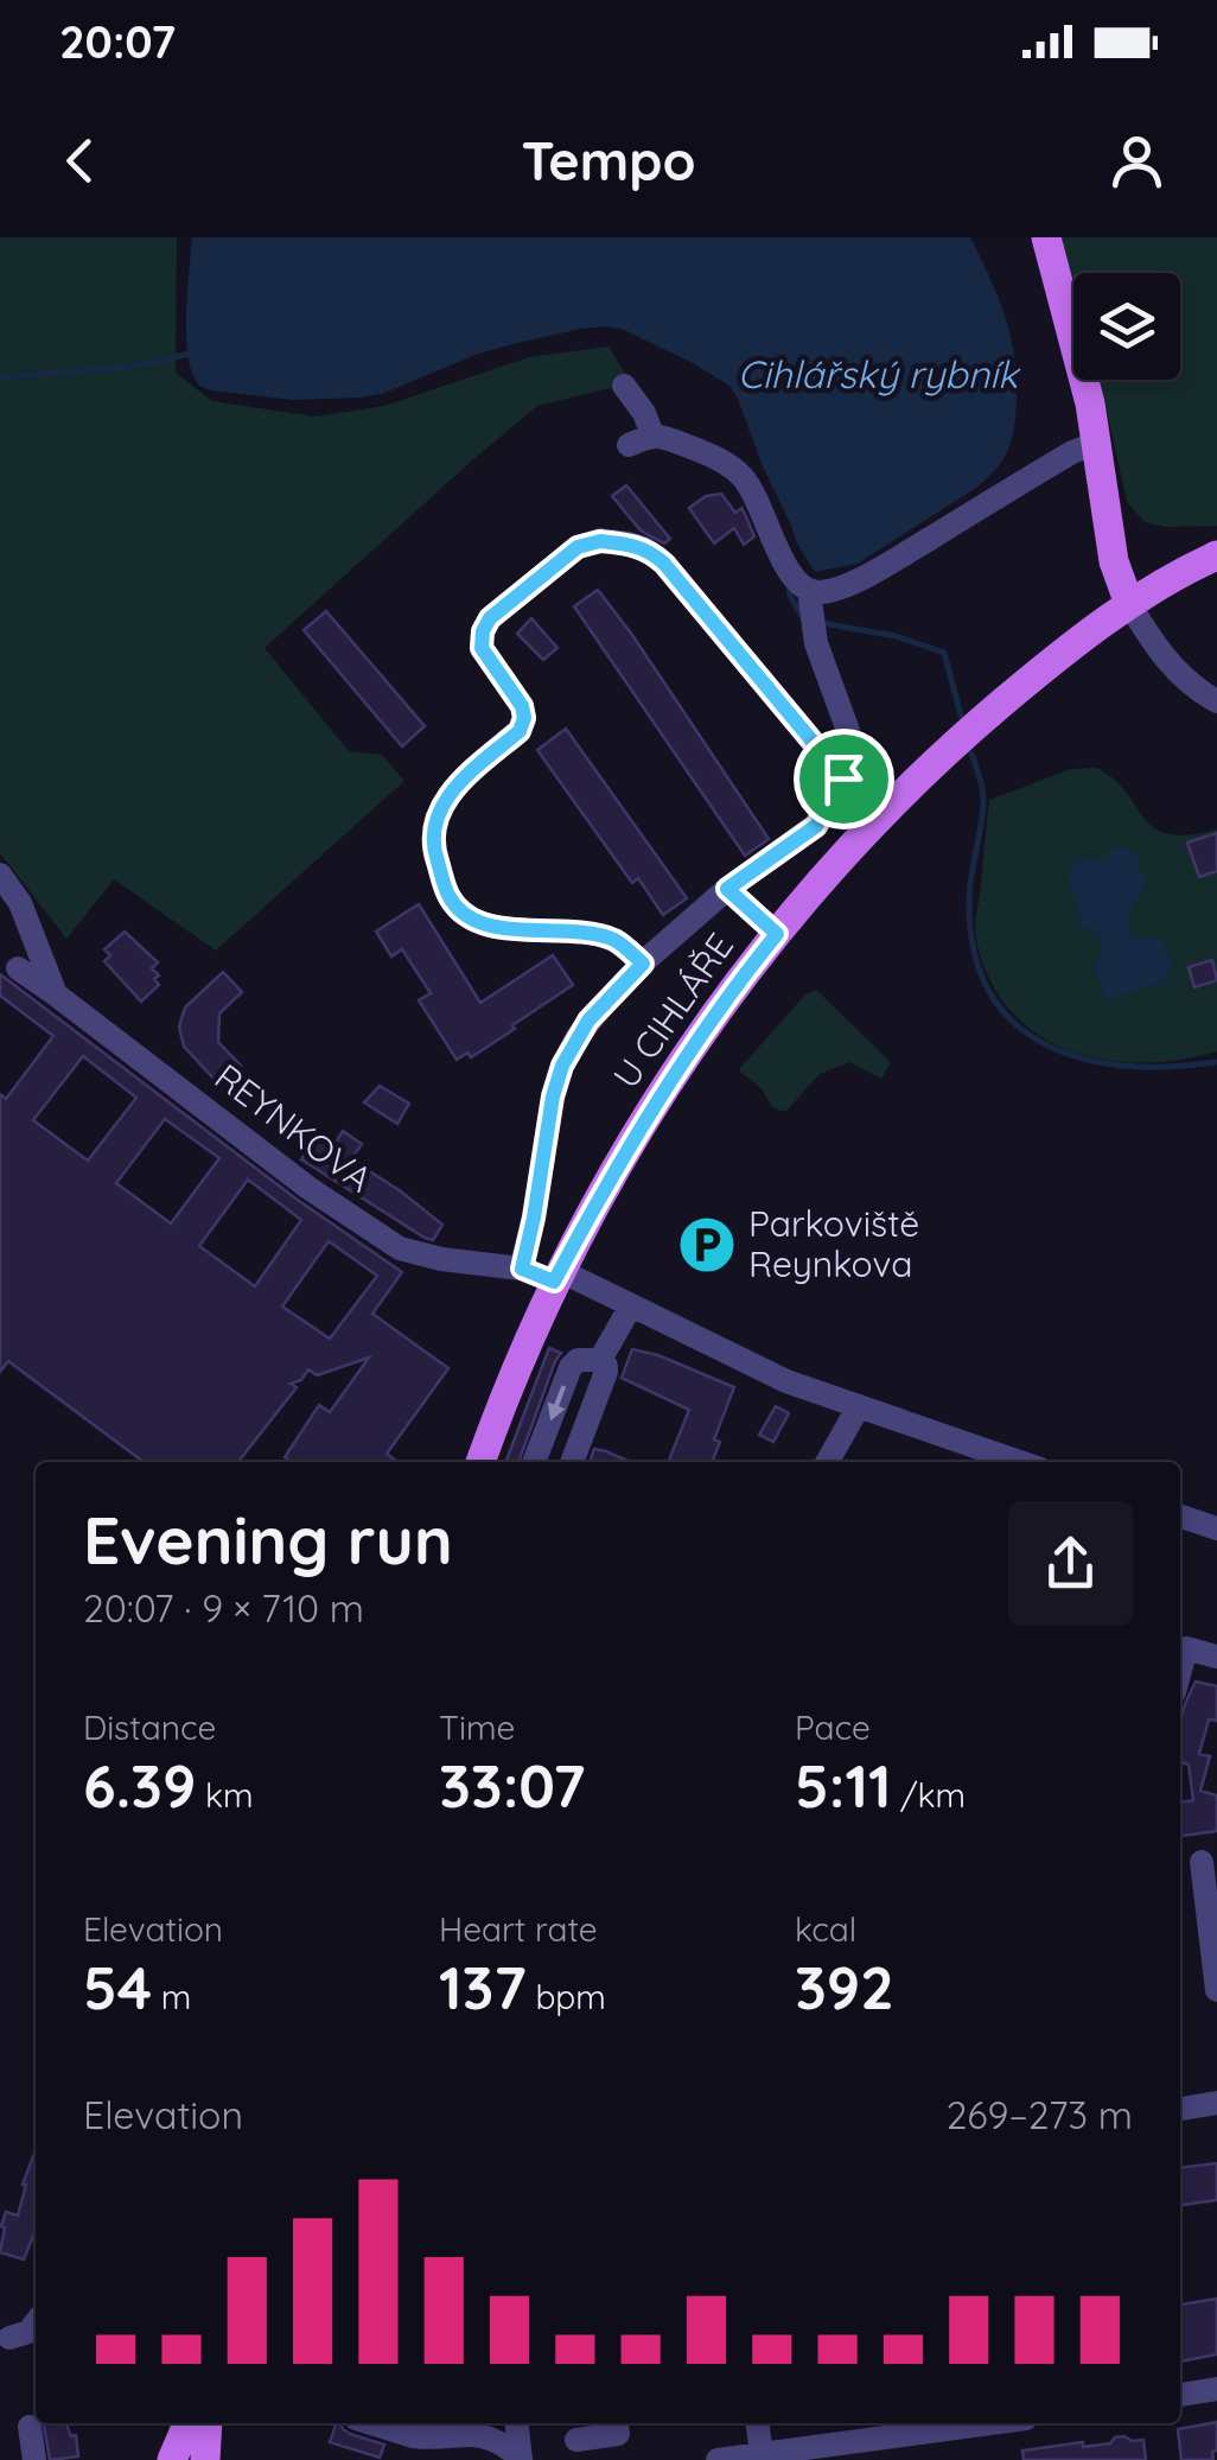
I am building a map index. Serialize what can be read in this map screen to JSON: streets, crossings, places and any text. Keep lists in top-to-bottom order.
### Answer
{
  "streets": {
    "main road": ["U CIHLÁŘE"],
    "street": ["REYNKOVA"]
  },
  "crossings": [
    ["U CIHLÁŘE", "REYNKOVA"]
  ],
  "water": ["Cihlářský rybník"],
  "places": {
    "parking": ["Parkoviště Reynkova"]
  },
  "page": {
    "status": "20:07",
    "header": "Tempo",
    "heading": ["Evening run", "20:07 · 9 × 710 m"],
    "stats": [
      ["Distance", "6.39 km"],
      ["Time", "33:07"],
      ["Pace", "5:11 /km"],
      ["Elevation", "54 m"],
      ["Heart rate", "137 bpm"],
      ["kcal", "392"]
    ],
    "chart": ["Elevation", "269–273 m"]
  }
}
